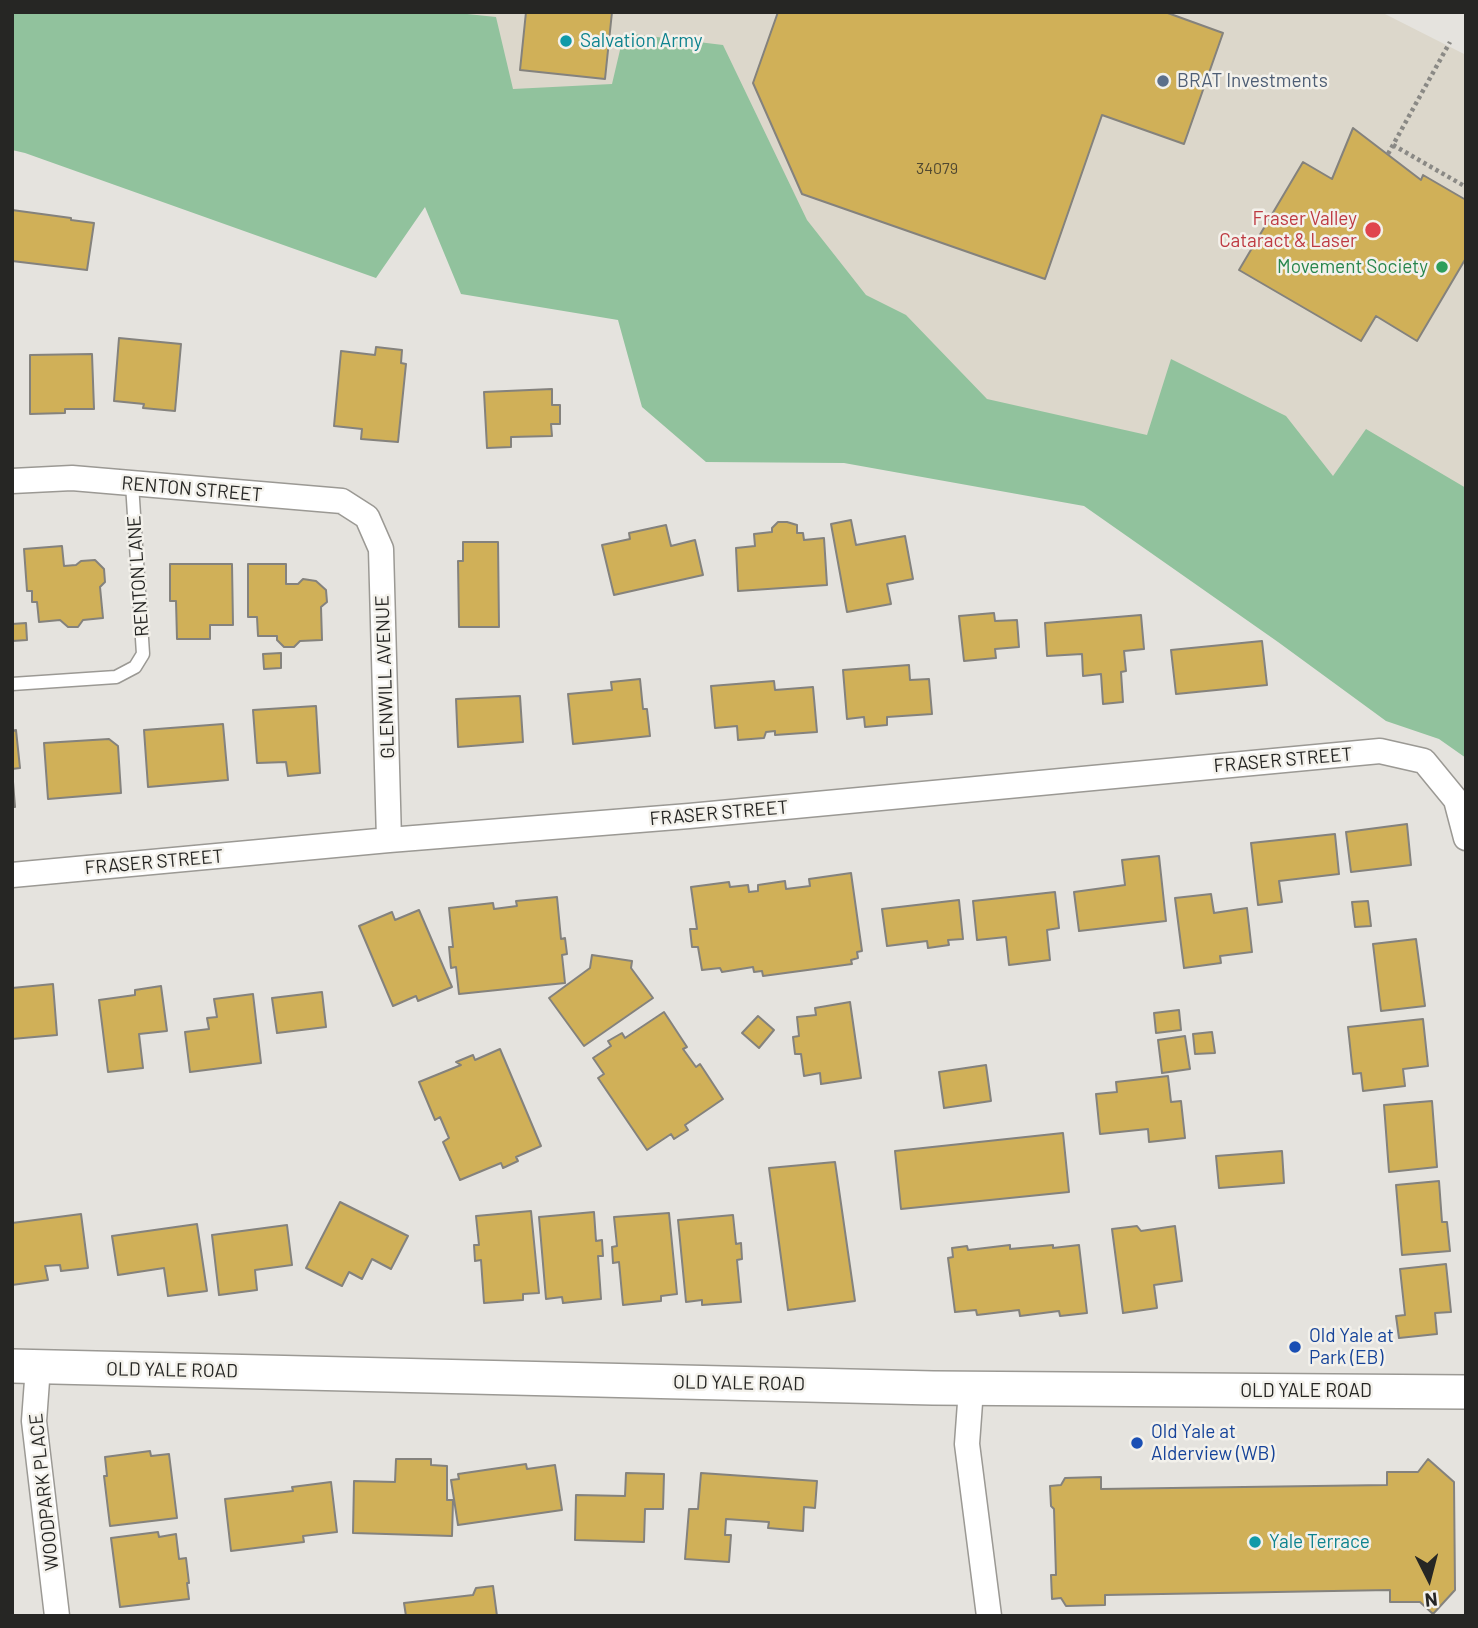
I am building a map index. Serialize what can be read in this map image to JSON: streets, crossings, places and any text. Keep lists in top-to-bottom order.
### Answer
{
  "streets": {
    "main road": ["OLD YALE ROAD"],
    "street": [
      "RENTON STREET",
      "GLENWILL AVENUE",
      "FRASER STREET",
      "WOODPARK PLACE"
    ],
    "lane": ["RENTON LANE"]
  },
  "crossings": [
    ["RENTON STREET", "RENTON LANE"],
    ["RENTON STREET", "GLENWILL AVENUE"],
    ["GLENWILL AVENUE", "FRASER STREET"],
    ["OLD YALE ROAD", "WOODPARK PLACE"]
  ],
  "places": [
    "Salvation Army",
    "BRAT Investments",
    "Fraser Valley Cataract & Laser",
    "Movement Society",
    "Old Yale at Park (EB)",
    "Old Yale at Alderview (WB)",
    "Yale Terrace"
  ],
  "house_numbers": ["34079"],
  "north": "bottom"
}
